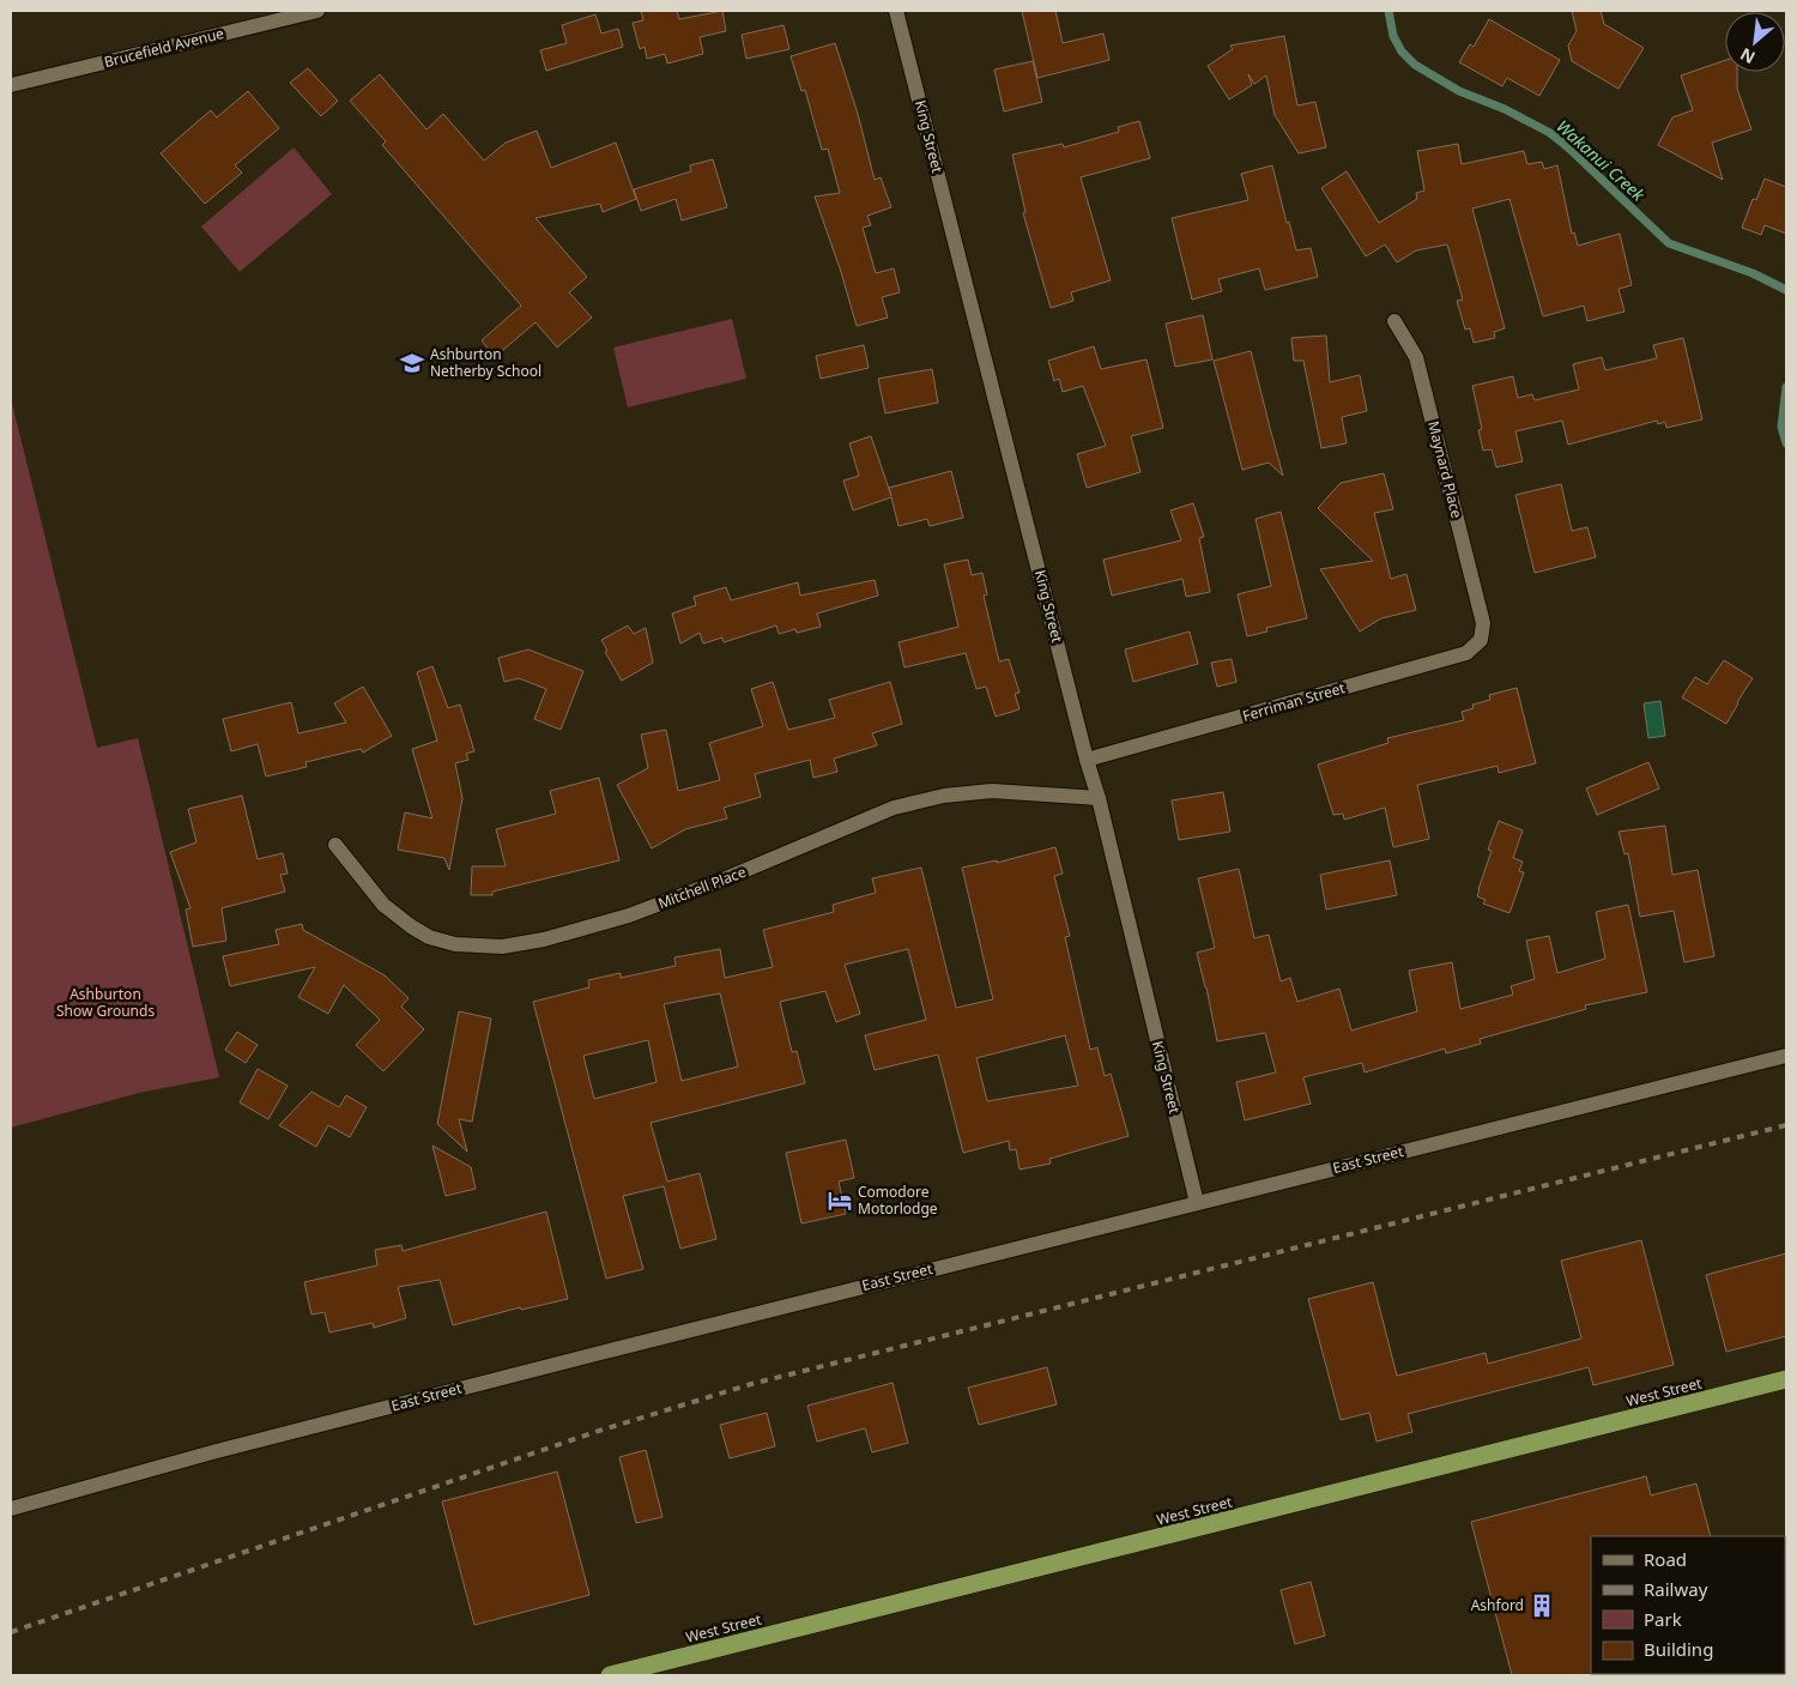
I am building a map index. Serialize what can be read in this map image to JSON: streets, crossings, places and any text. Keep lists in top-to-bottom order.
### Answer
{
  "streets": {
    "highway": ["West Street"],
    "street": [
      "Brucefield Avenue",
      "King Street",
      "Maynard Place",
      "Ferriman Street",
      "Mitchell Place",
      "East Street"
    ]
  },
  "crossings": [
    ["King Street", "Ferriman Street"],
    ["King Street", "Mitchell Place"],
    ["King Street", "East Street"],
    ["Maynard Place", "Ferriman Street"]
  ],
  "water": ["Wakanui Creek"],
  "parks": ["Ashburton Show Grounds"],
  "places": {
    "school or university": ["Ashburton Netherby School"],
    "hotel": ["Comodore Motorlodge"],
    "building": ["Ashford"]
  },
  "legend": [
    "Road",
    "Railway",
    "Park",
    "Building"
  ],
  "north": "bottom left"
}
